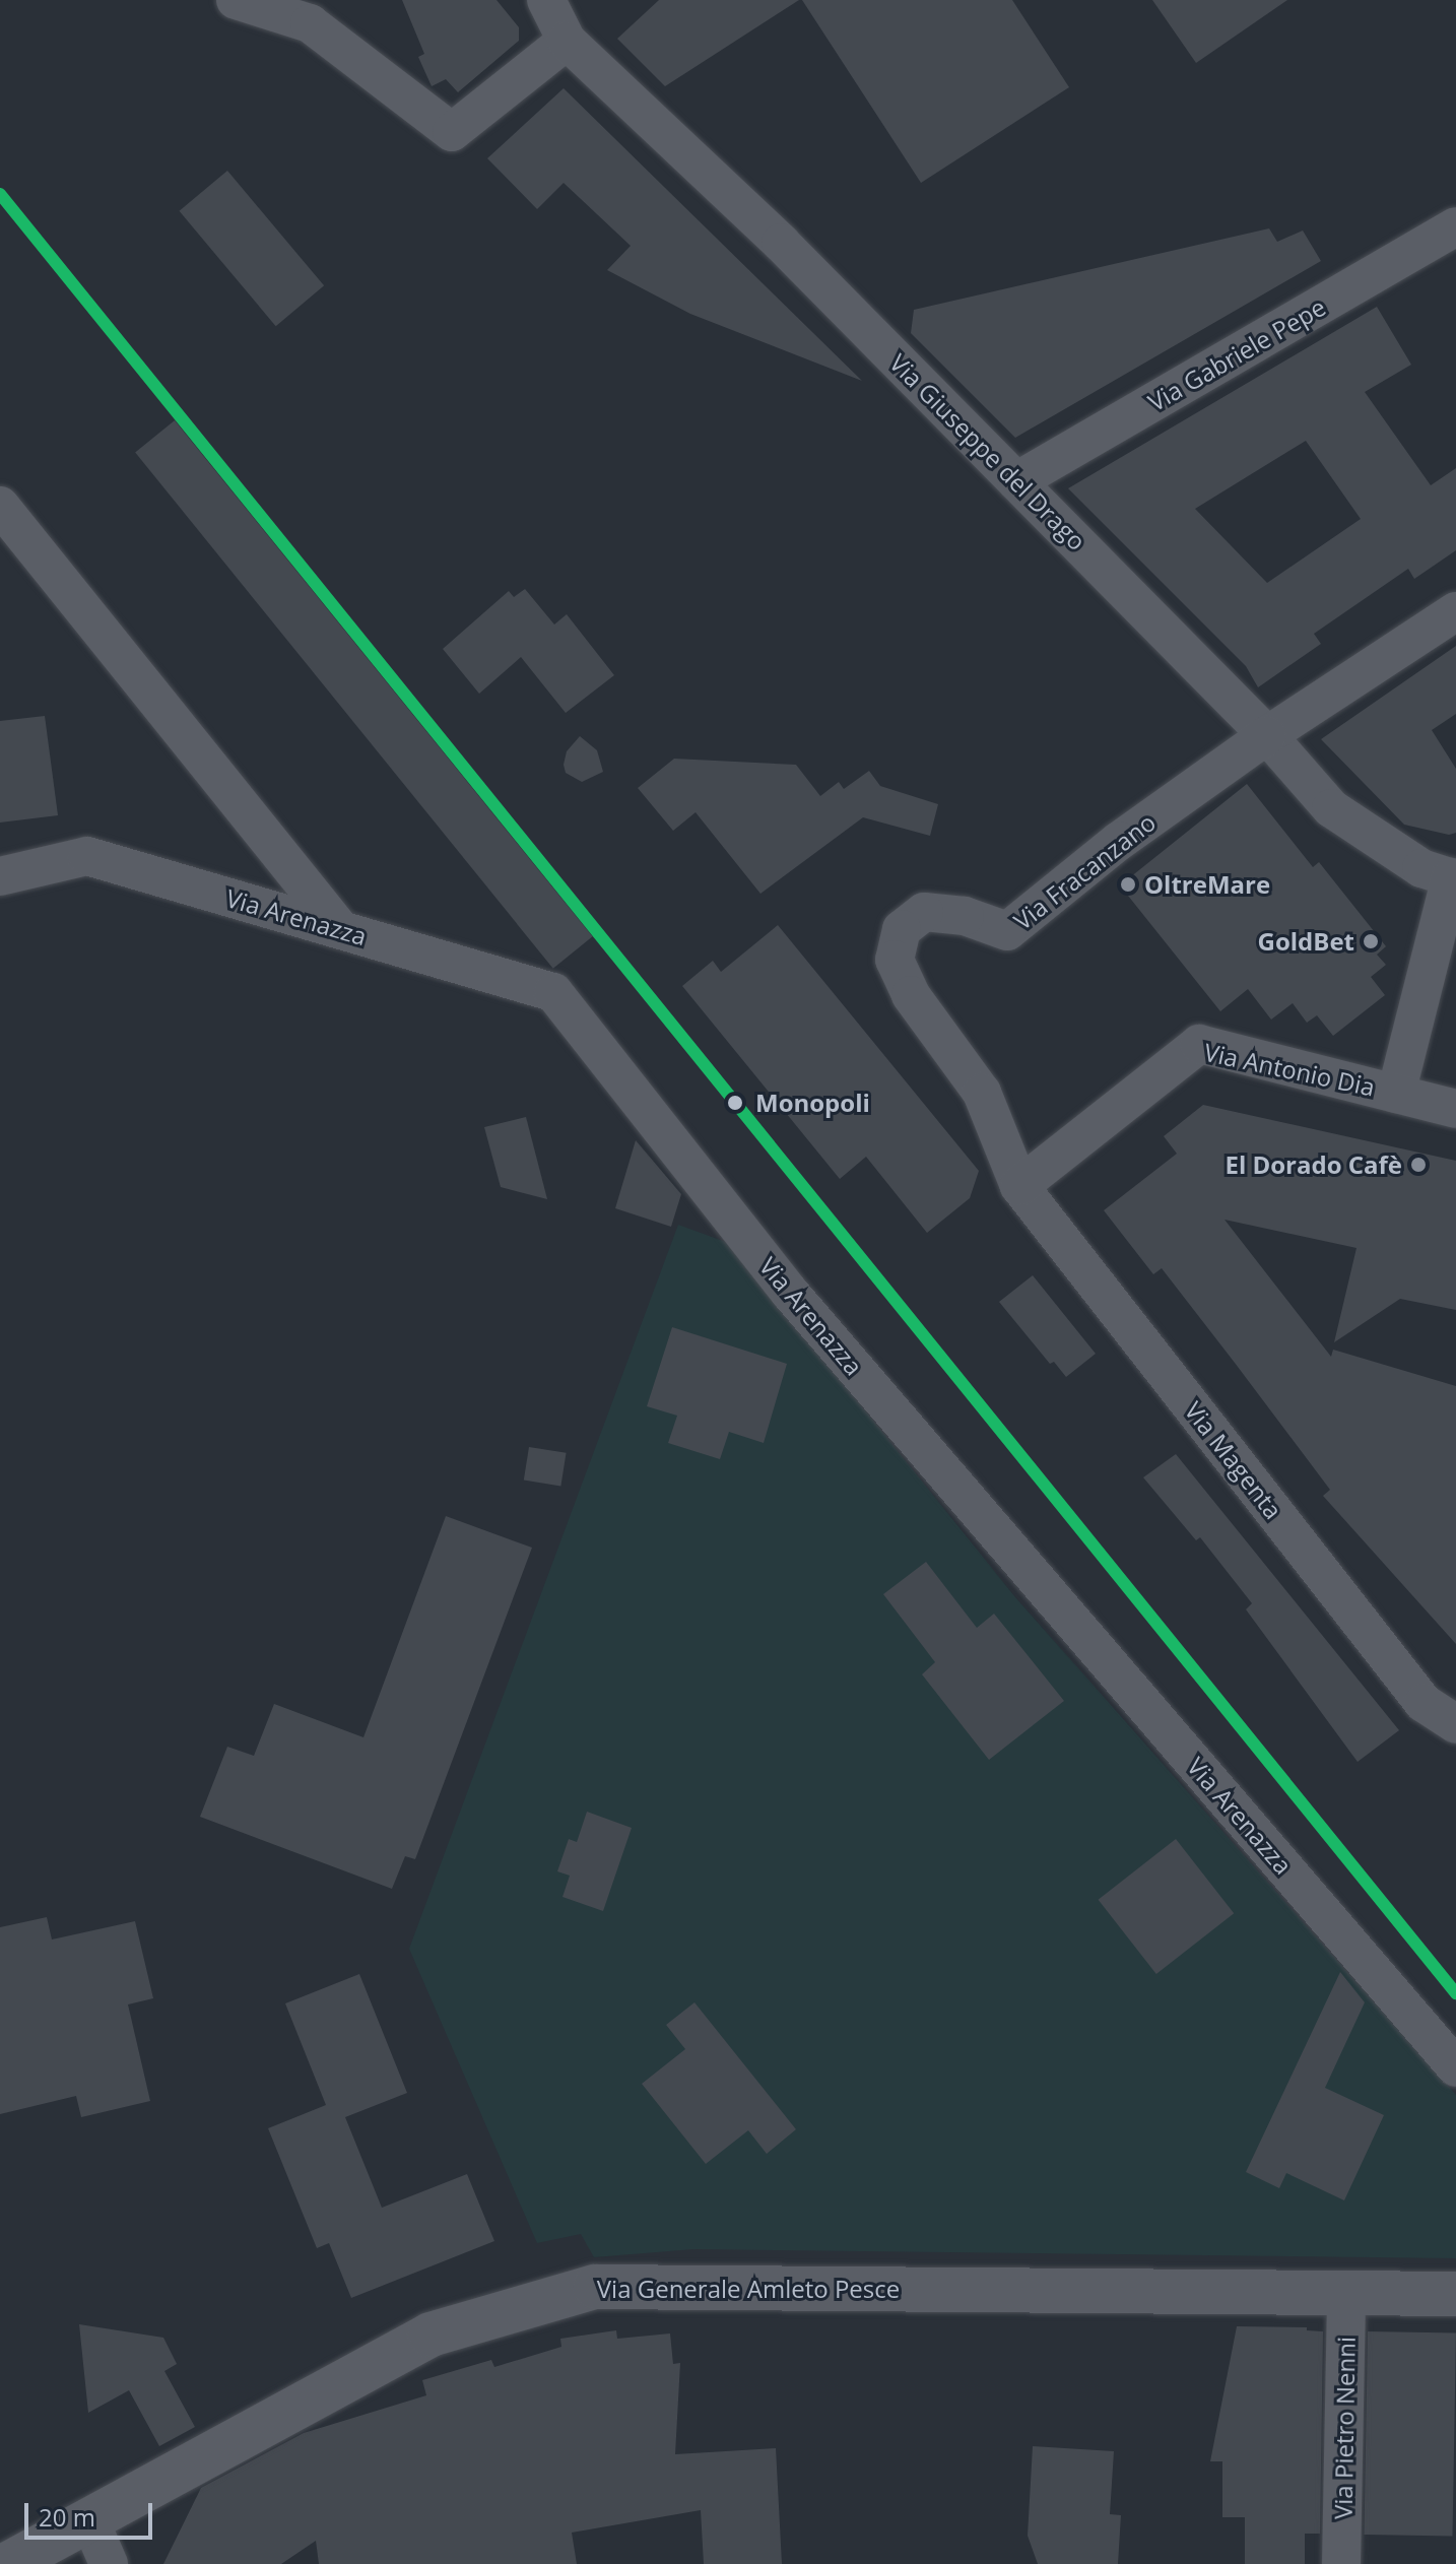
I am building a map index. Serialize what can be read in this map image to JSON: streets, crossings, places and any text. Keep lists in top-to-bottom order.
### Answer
{
  "streets": {
    "street": [
      "Via Gabriele Pepe",
      "Via Giuseppe del Drago",
      "Via Fracanzano",
      "Via Arenazza",
      "Via Antonio Dia",
      "Via Magenta",
      "Via Generale Amleto Pesce",
      "Via Pietro Nenni"
    ]
  },
  "crossings": [
    ["Via Gabriele Pepe", "Via Giuseppe del Drago"],
    ["Via Giuseppe del Drago", "Via Fracanzano"],
    ["Via Giuseppe del Drago", "Via Antonio Dia"],
    ["Via Fracanzano", "Via Antonio Dia"],
    ["Via Fracanzano", "Via Magenta"],
    ["Via Antonio Dia", "Via Magenta"],
    ["Via Generale Amleto Pesce", "Via Pietro Nenni"]
  ],
  "places": [
    "OltreMare",
    "GoldBet",
    "Monopoli",
    "El Dorado Cafè"
  ],
  "scale_bar": "20 m"
}
